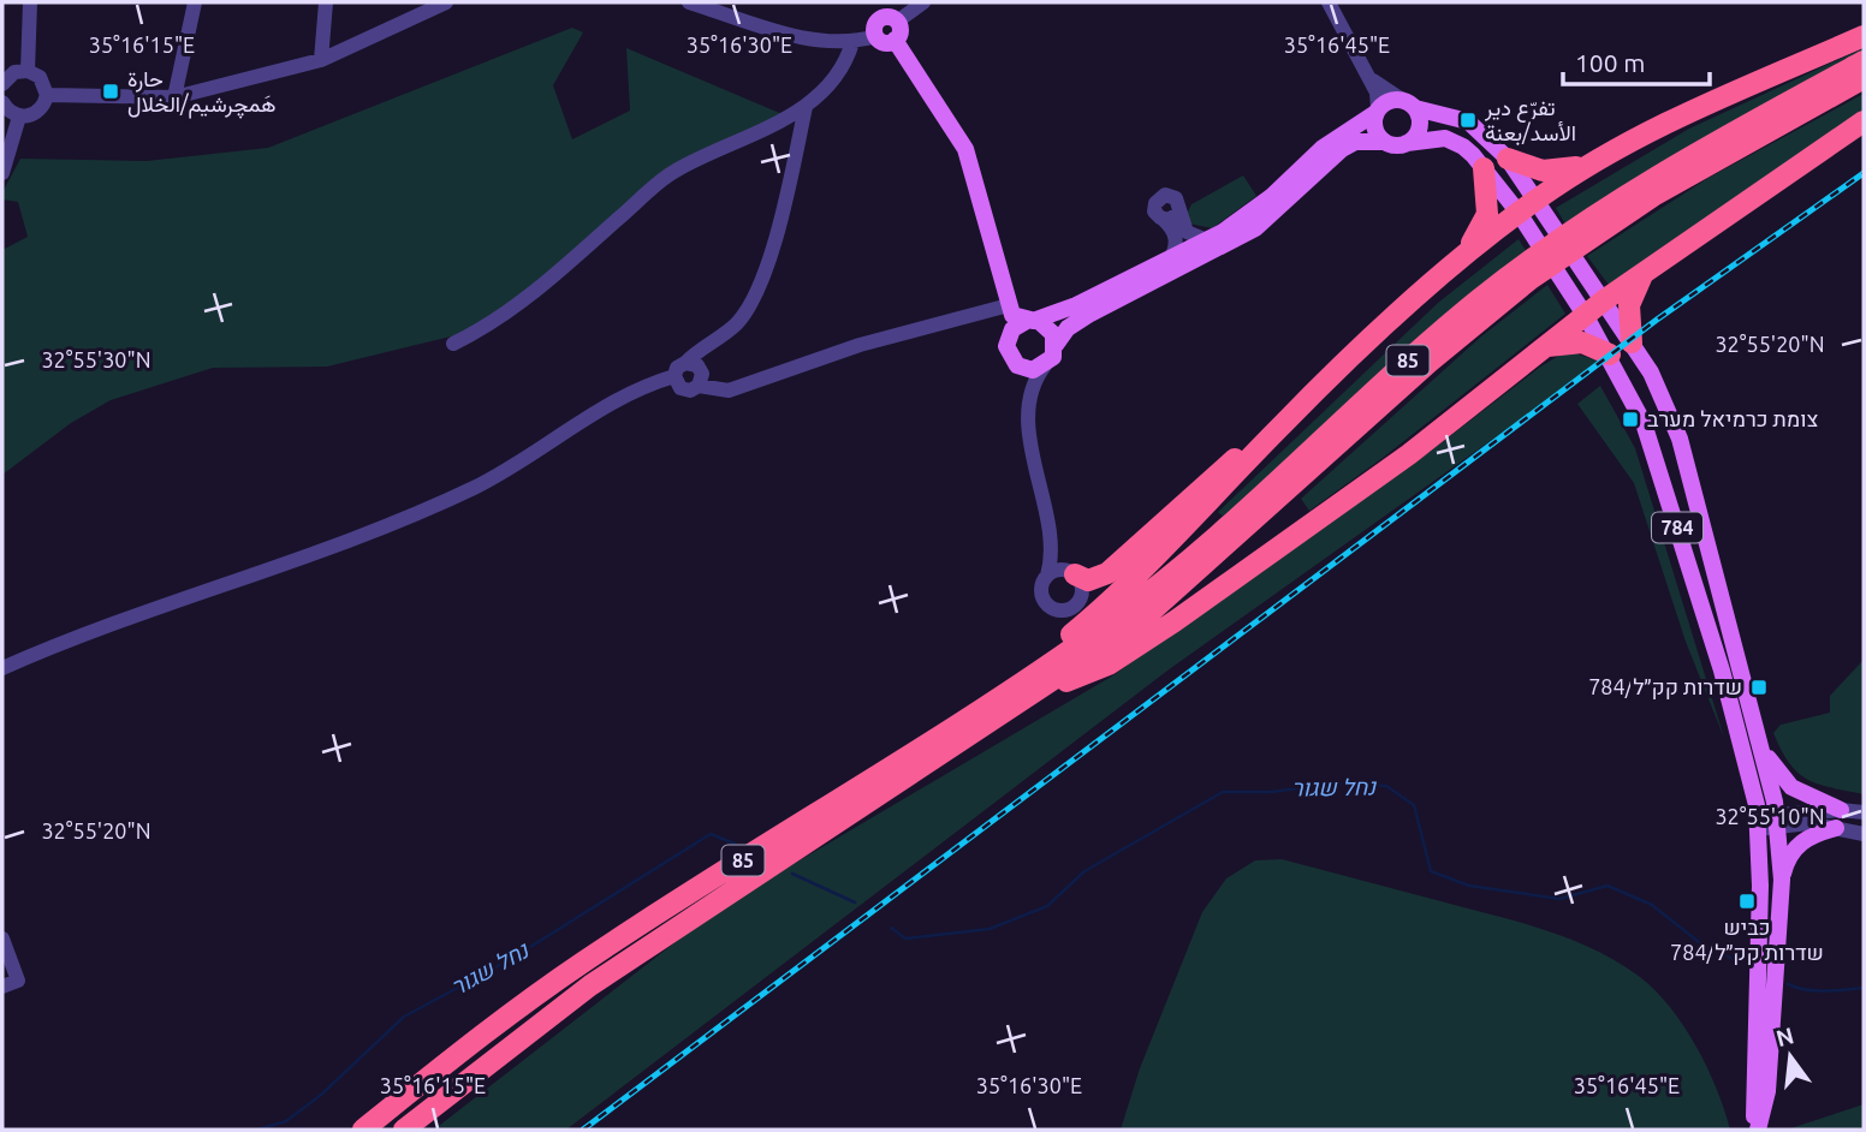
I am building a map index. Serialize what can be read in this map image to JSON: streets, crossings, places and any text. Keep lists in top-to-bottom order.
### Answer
{
  "streets": {
    "highway": ["85"],
    "main road": ["784"]
  },
  "water": ["נחל שגור"],
  "places": {
    "transit": [
      "حارة هَمچرشيم/الخلال",
      "تفرّع دير الأسد/بعنة",
      "צומת כרמיאל מערב",
      "784/שדרות קק״ל",
      "כביש 784/שדרות קק״ל"
    ]
  },
  "scale_bar": "100 m",
  "north": "top",
  "coordinates": [
    "35°16'15\"E",
    "35°16'30\"E",
    "35°16'45\"E",
    "32°55'20\"N",
    "32°55'30\"N",
    "32°55'10\"N"
  ]
}
